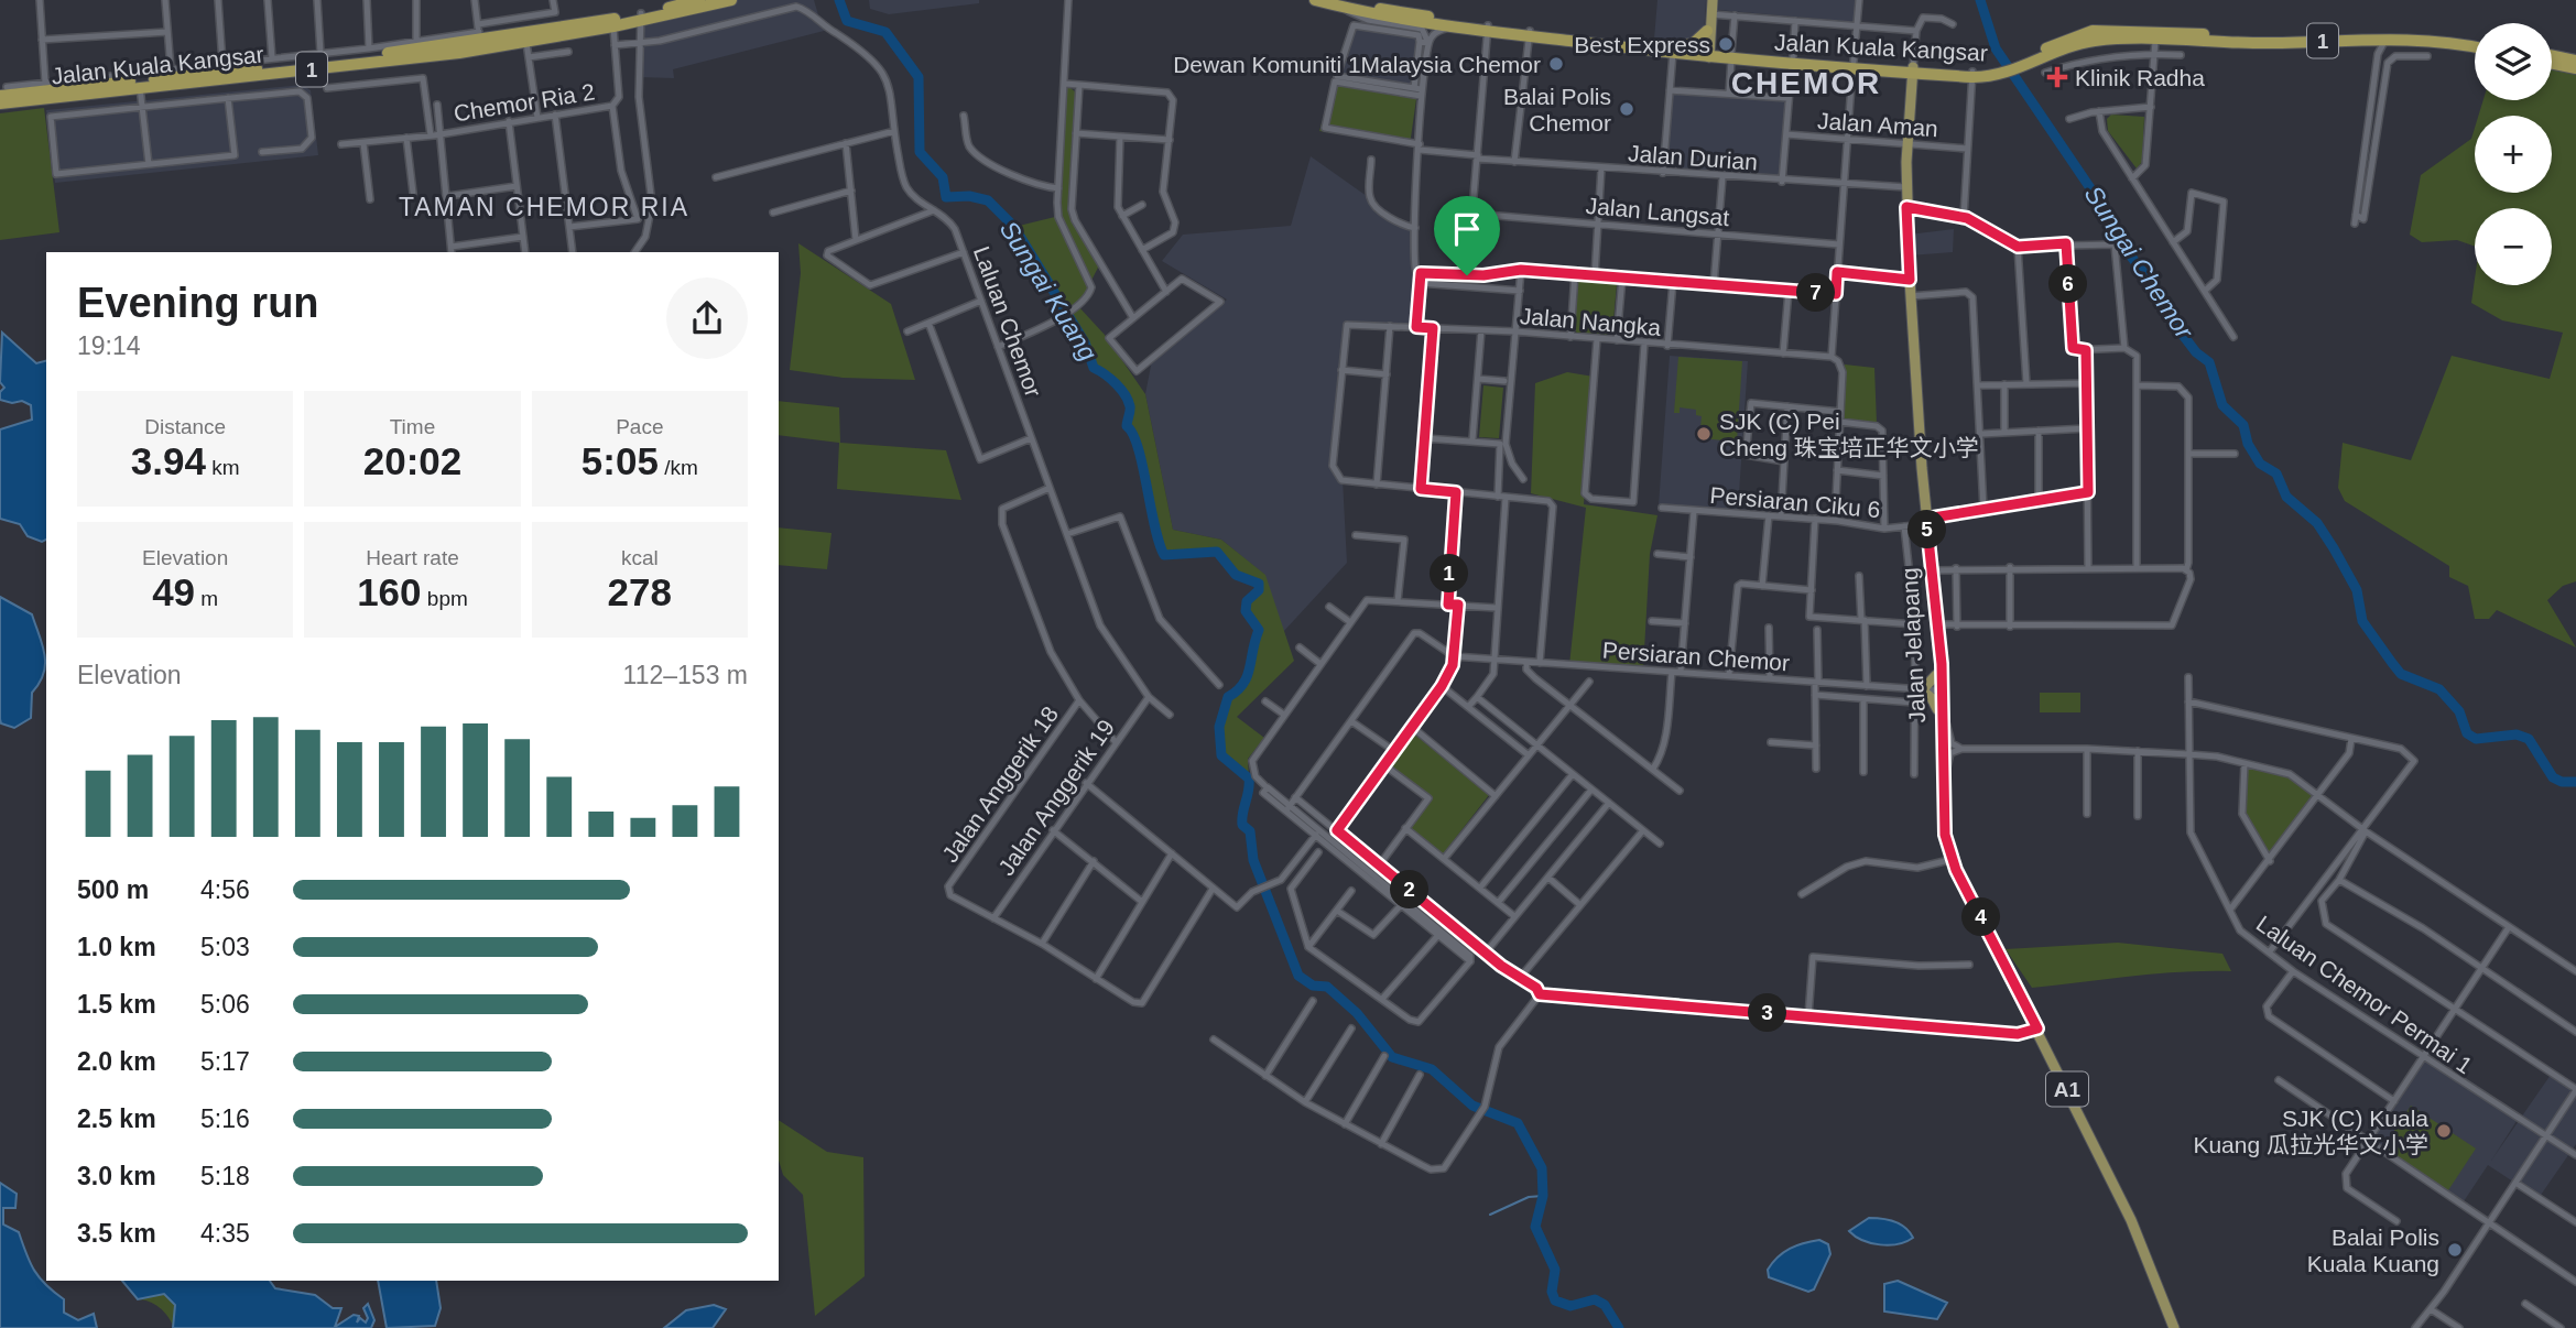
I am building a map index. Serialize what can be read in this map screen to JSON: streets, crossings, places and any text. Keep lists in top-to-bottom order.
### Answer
{
  "streets": {
    "highway": ["1", "Jalan Kuala Kangsar"],
    "main road": ["Jalan Jelapang", "A1"],
    "street": [
      "Chemor Ria 2",
      "Jalan Aman",
      "Jalan Durian",
      "Jalan Langsat",
      "Laluan Chemor",
      "Jalan Nangka",
      "Persiaran Ciku 6",
      "Persiaran Chemor",
      "Jalan Anggerik 18",
      "Jalan Anggerik 19",
      "Laluan Chemor Permai 1"
    ]
  },
  "crossings": [
    ["Jalan Kuala Kangsar", "Jalan Jelapang"],
    ["Jalan Aman", "Jalan Jelapang"],
    ["Jalan Durian", "Jalan Jelapang"],
    ["Laluan Chemor", "Jalan Anggerik 19"],
    ["Persiaran Ciku 6", "Jalan Jelapang"],
    ["Jalan Jelapang", "Persiaran Chemor"],
    ["Jalan Anggerik 18", "Jalan Anggerik 19"]
  ],
  "districts": ["CHEMOR", "TAMAN CHEMOR RIA"],
  "water": ["Sungai Chemor", "Sungai Kuang"],
  "places": {
    "other": [
      "Best Express",
      "Dewan Komuniti 1Malaysia Chemor",
      "Balai Polis Chemor",
      "SJK (C) Pei Cheng 珠宝培正华文小学",
      "SJK (C) Kuala Kuang 瓜拉光华文小学",
      "Balai Polis Kuala Kuang"
    ],
    "health": ["Klinik Radha"]
  },
  "page": {
    "map_buttons": ["+", "−"],
    "heading": ["Evening run", "19:14"],
    "pins": [
      "6",
      "7",
      "5",
      "1",
      "2",
      "4",
      "3"
    ],
    "stats": [
      ["Distance", "3.94 km"],
      ["Time", "20:02"],
      ["Pace", "5:05 /km"],
      ["Elevation", "49 m"],
      ["Heart rate", "160 bpm"],
      ["kcal", "278"]
    ],
    "chart": ["Elevation", "112–153 m"],
    "list": [
      {
        "name": "500 m",
        "note": "4:56"
      },
      {
        "name": "1.0 km",
        "note": "5:03"
      },
      {
        "name": "1.5 km",
        "note": "5:06"
      },
      {
        "name": "2.0 km",
        "note": "5:17"
      },
      {
        "name": "2.5 km",
        "note": "5:16"
      },
      {
        "name": "3.0 km",
        "note": "5:18"
      },
      {
        "name": "3.5 km",
        "note": "4:35"
      }
    ]
  }
}
